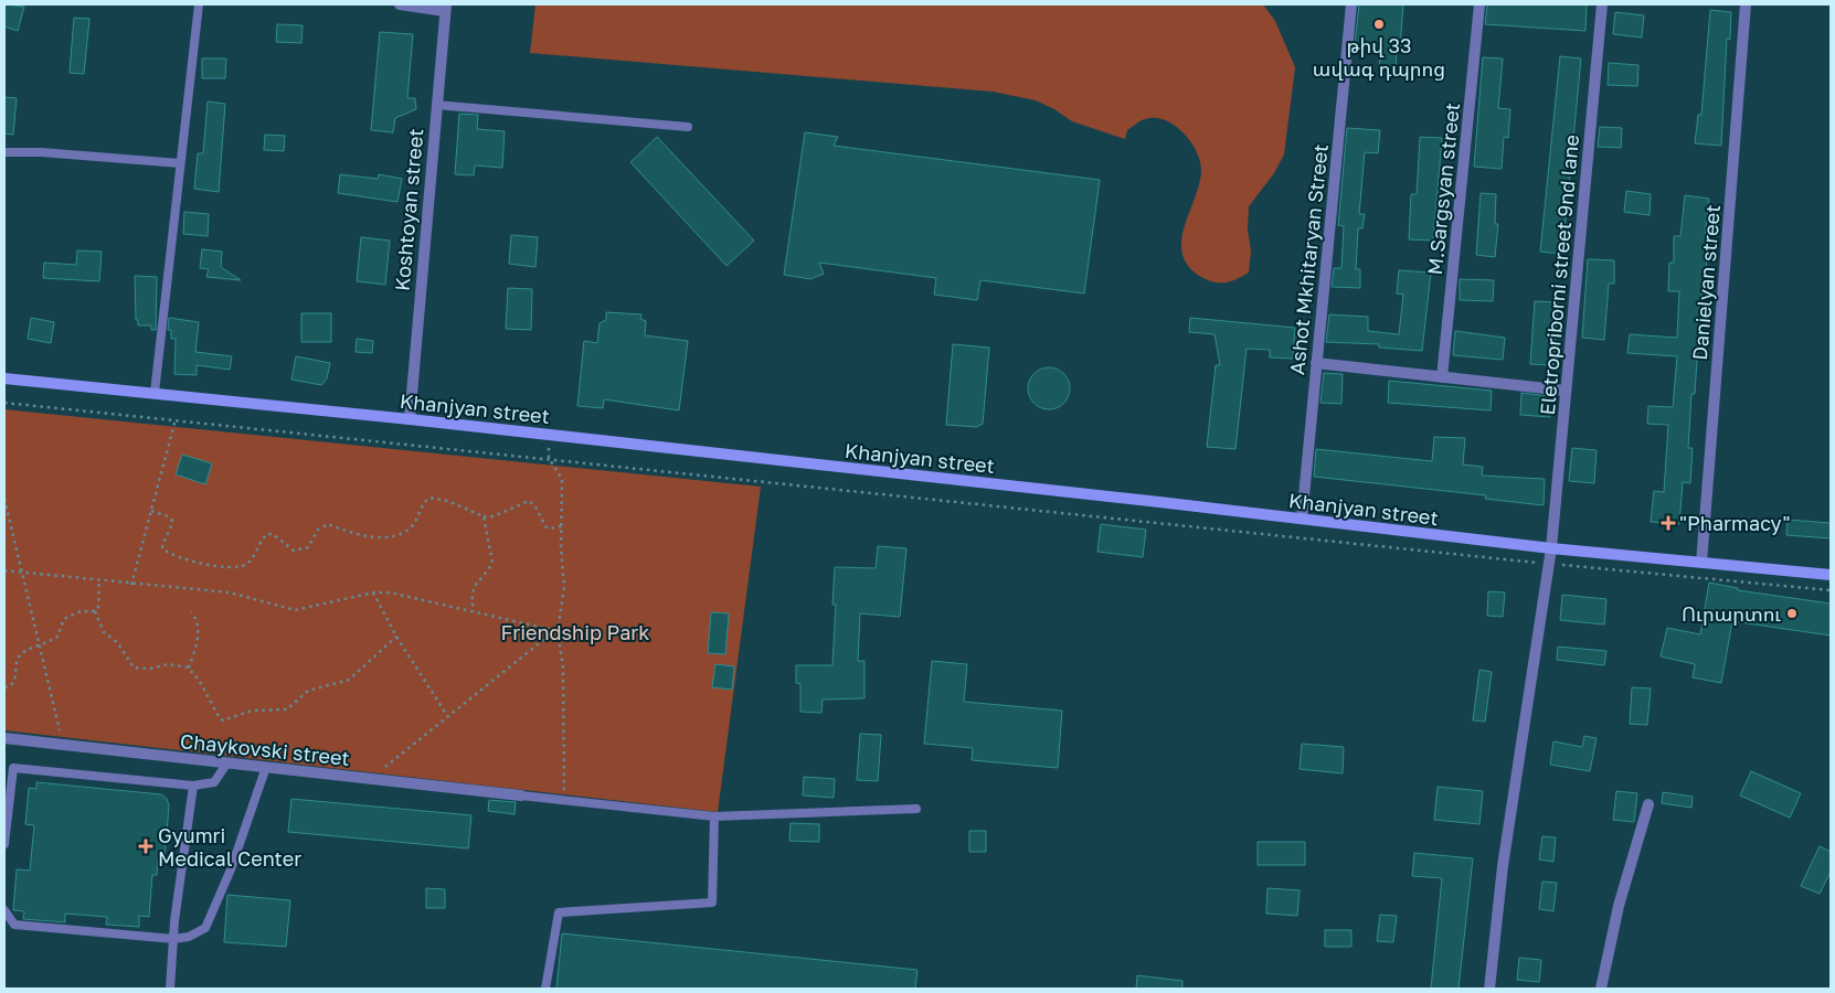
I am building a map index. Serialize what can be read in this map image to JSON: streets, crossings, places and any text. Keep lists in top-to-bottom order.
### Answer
{
  "streets": {
    "main road": ["Khanjyan street"],
    "street": [
      "M.Sargsyan street",
      "Koshtoyan street",
      "Ashot Mkhitaryan Street",
      "Eletropriborni street 9nd lane",
      "Danielyan street",
      "Chaykovski street"
    ]
  },
  "crossings": [
    ["Koshtoyan street", "Khanjyan street"],
    ["Ashot Mkhitaryan Street", "Khanjyan street"],
    ["Eletropriborni street 9nd lane", "Khanjyan street"],
    ["Danielyan street", "Khanjyan street"]
  ],
  "parks": ["Friendship Park"],
  "places": {
    "other": ["թիվ 33 ավագ դպրոց", "Ուրարտու"],
    "health": ["\"Pharmacy\"", "Gyumri Medical Center"]
  }
}
